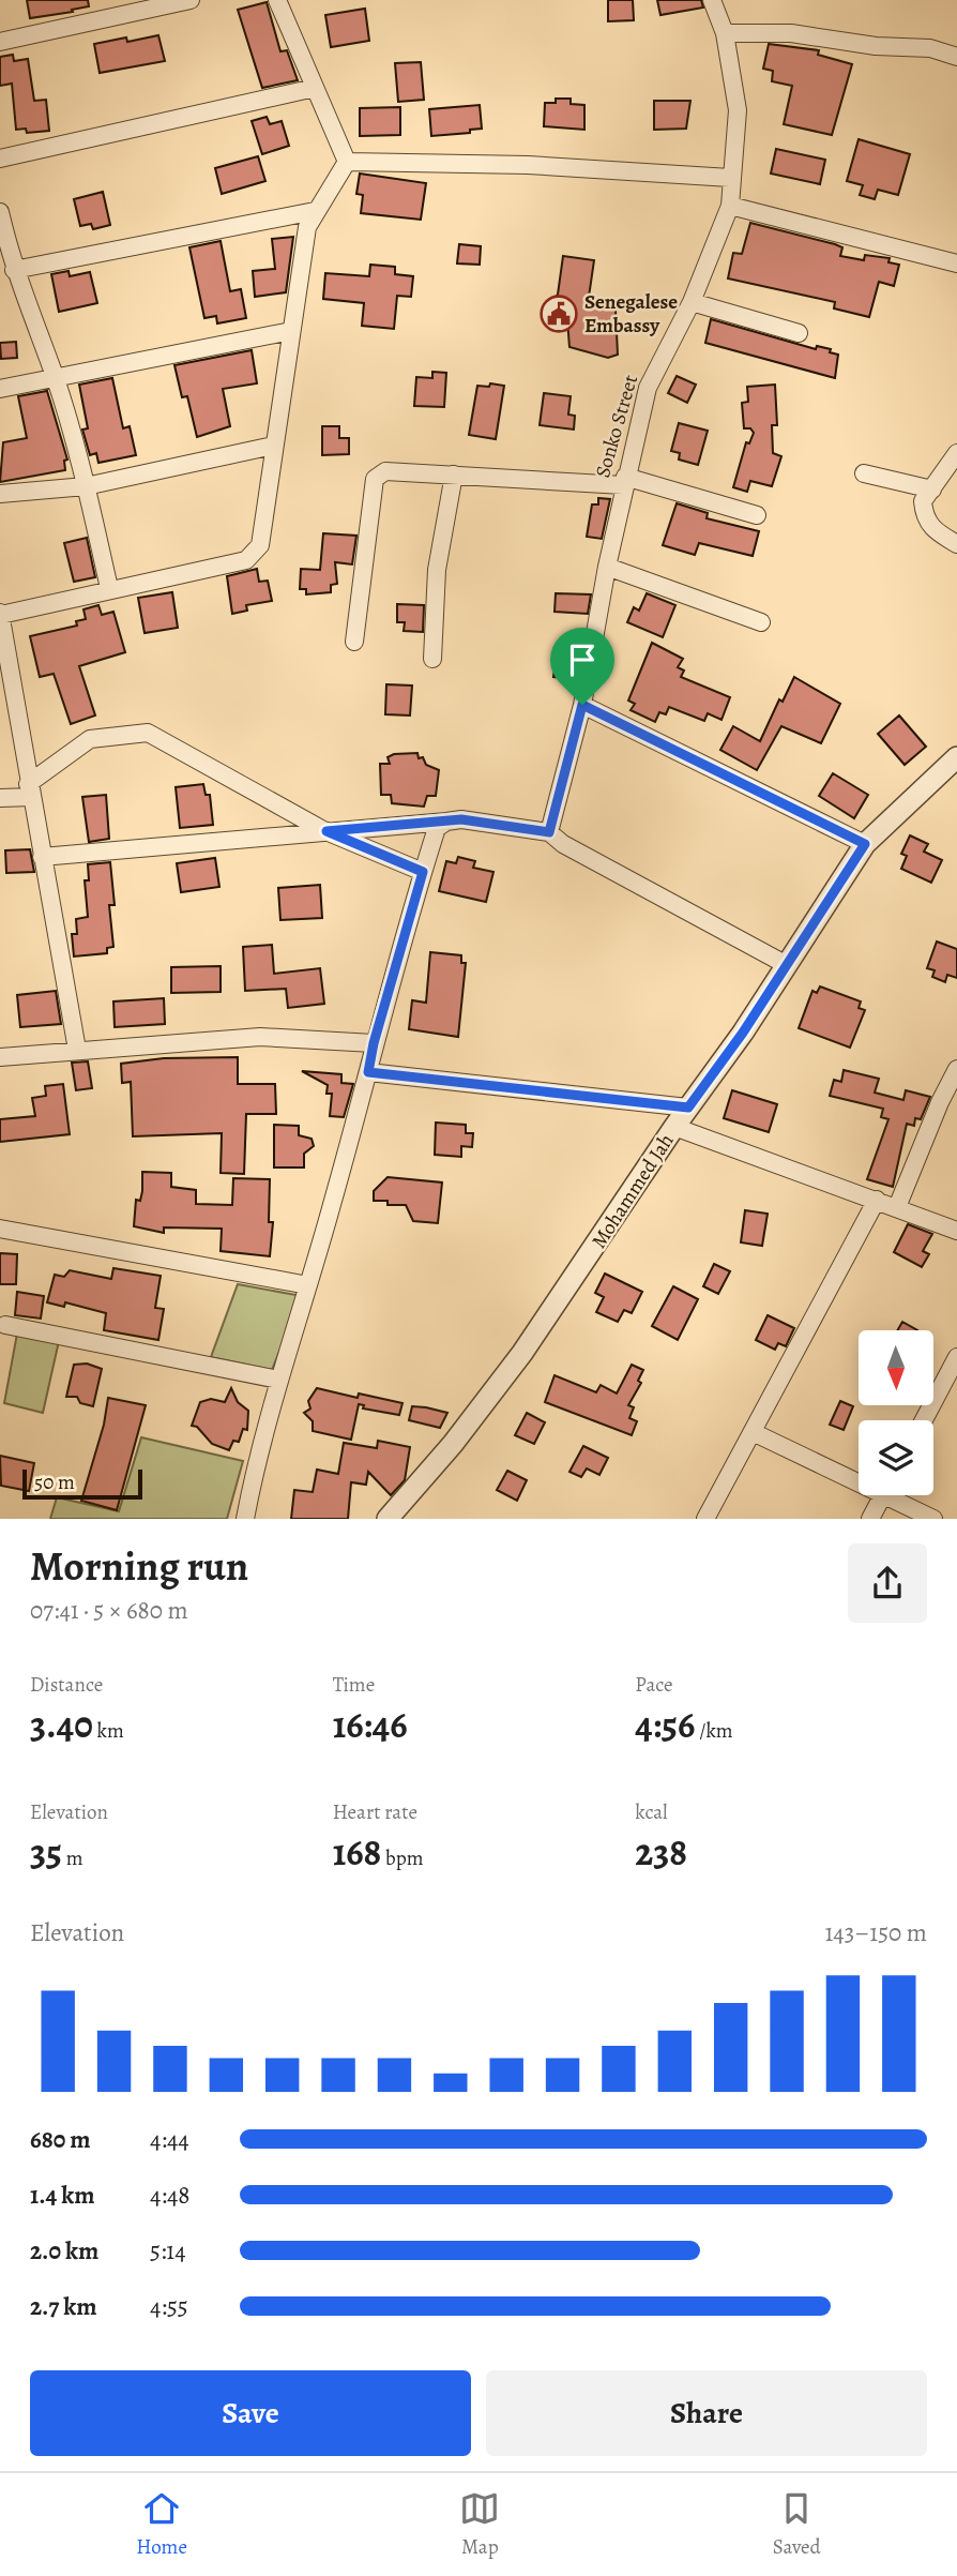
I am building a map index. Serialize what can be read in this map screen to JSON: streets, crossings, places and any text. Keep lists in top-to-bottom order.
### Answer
{
  "streets": {
    "street": ["Sonko Street", "Mohammed Jah"]
  },
  "places": {
    "public building": ["Senegalese Embassy"]
  },
  "scale_bar": "50 m",
  "north": "bottom",
  "page": {
    "scale": "50 m",
    "heading": ["Morning run", "07:41 · 5 × 680 m"],
    "stats": [
      ["Distance", "3.40 km"],
      ["Time", "16:46"],
      ["Pace", "4:56 /km"],
      ["Elevation", "35 m"],
      ["Heart rate", "168 bpm"],
      ["kcal", "238"]
    ],
    "chart": ["Elevation", "143–150 m"],
    "list": [
      {
        "name": "680 m",
        "note": "4:44"
      },
      {
        "name": "1.4 km",
        "note": "4:48"
      },
      {
        "name": "2.0 km",
        "note": "5:14"
      },
      {
        "name": "2.7 km",
        "note": "4:55"
      }
    ],
    "buttons": ["Save", "Share"],
    "tabs": ["Home", "Map", "Saved"]
  }
}
